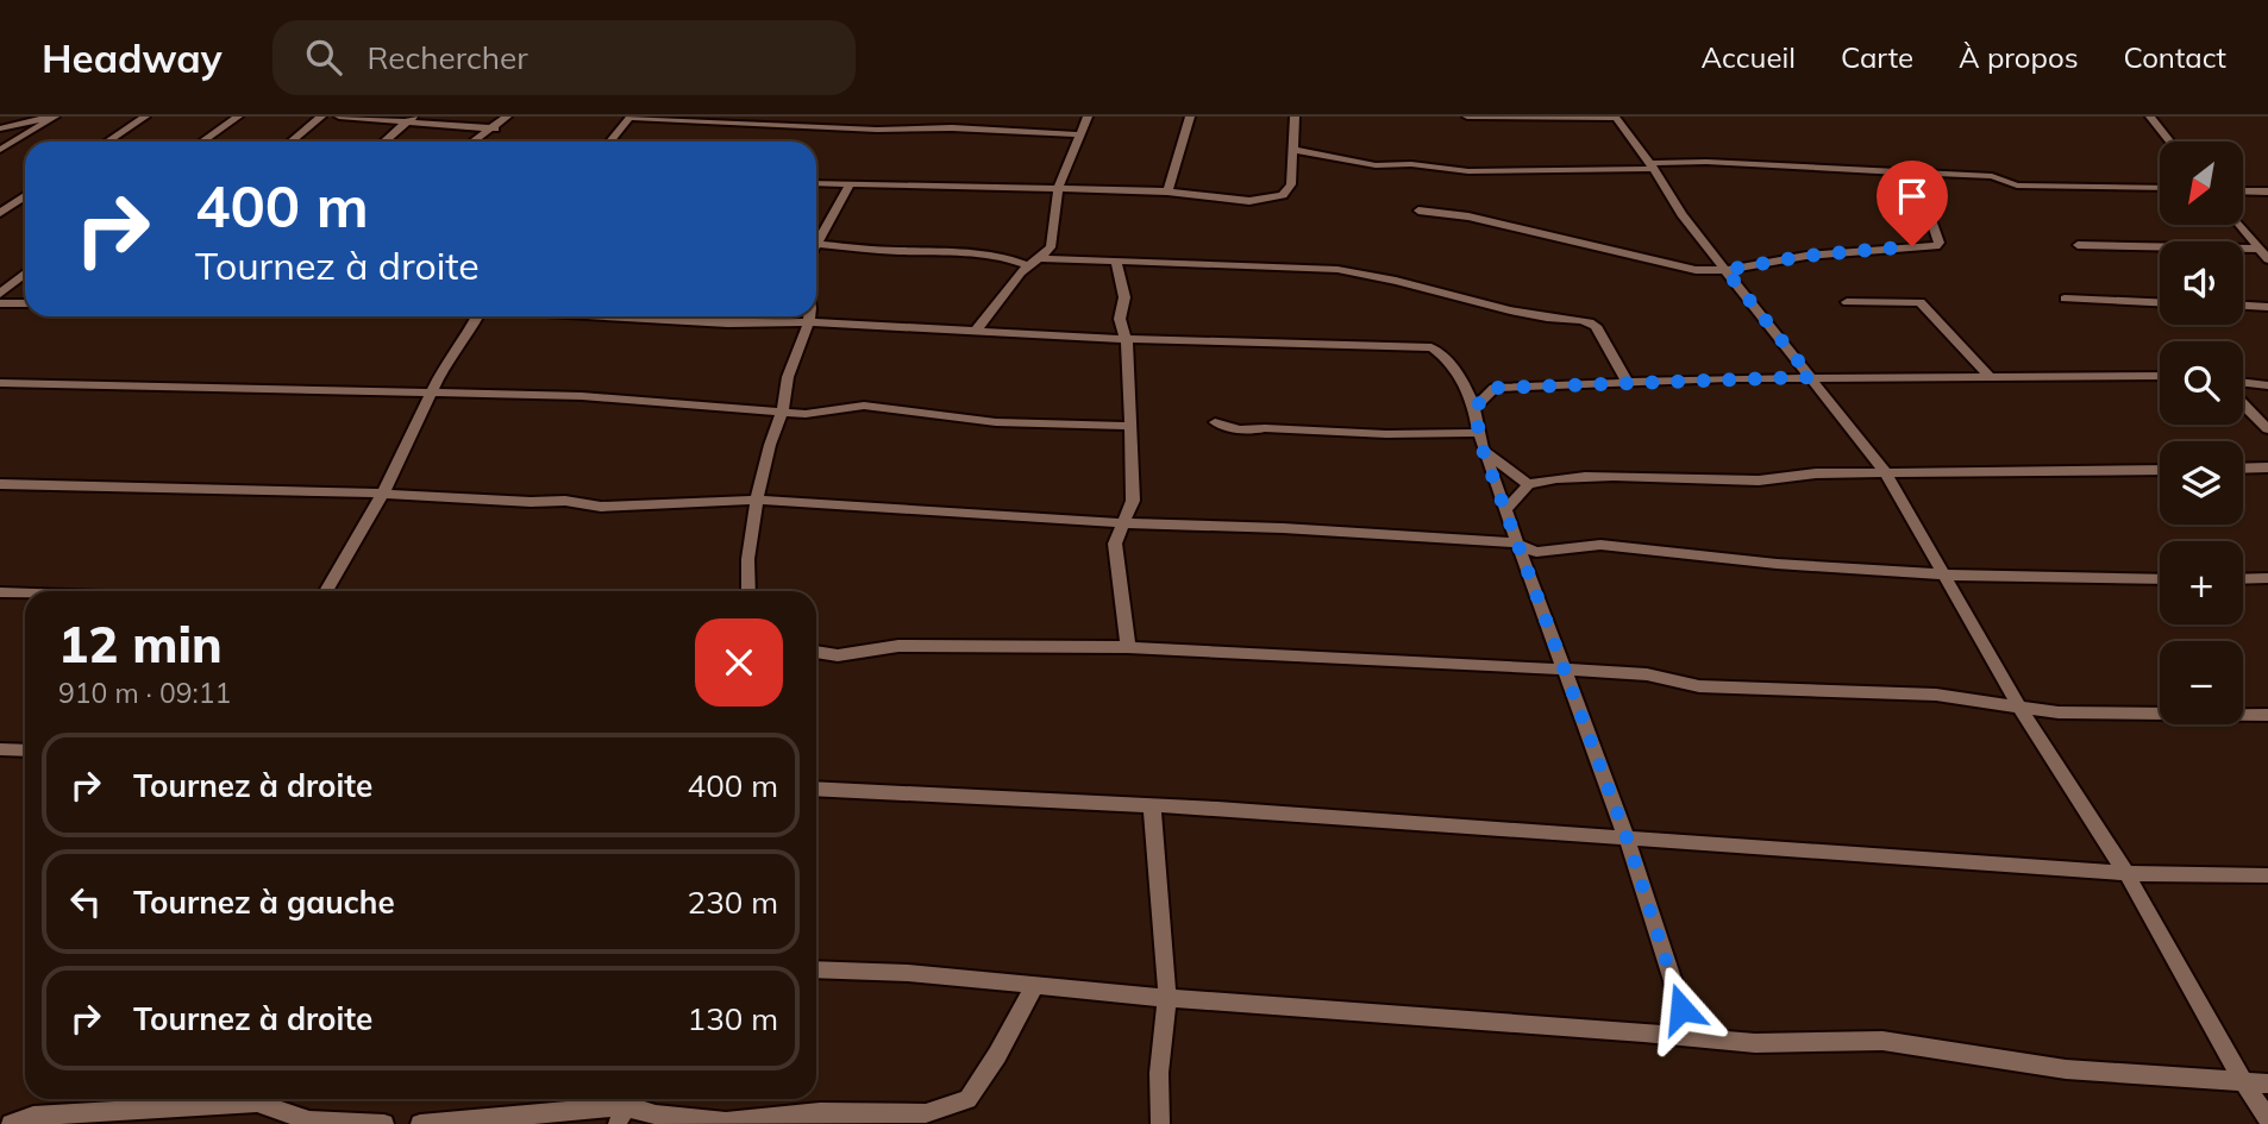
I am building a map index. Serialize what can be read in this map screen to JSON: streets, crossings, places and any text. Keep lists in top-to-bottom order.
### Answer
{
  "north": "bottom left",
  "page": {
    "header": "Headway",
    "search": "Rechercher",
    "nav": [
      "Accueil",
      "Carte",
      "À propos",
      "Contact"
    ],
    "map_buttons": ["+", "−"],
    "turn": ["400 m", "Tournez à droite"],
    "heading": ["12 min", "910 m · 09:11"],
    "list": [
      {
        "name": "Tournez à droite",
        "value": "400 m"
      },
      {
        "name": "Tournez à gauche",
        "value": "230 m"
      },
      {
        "name": "Tournez à droite",
        "value": "130 m"
      }
    ]
  }
}
